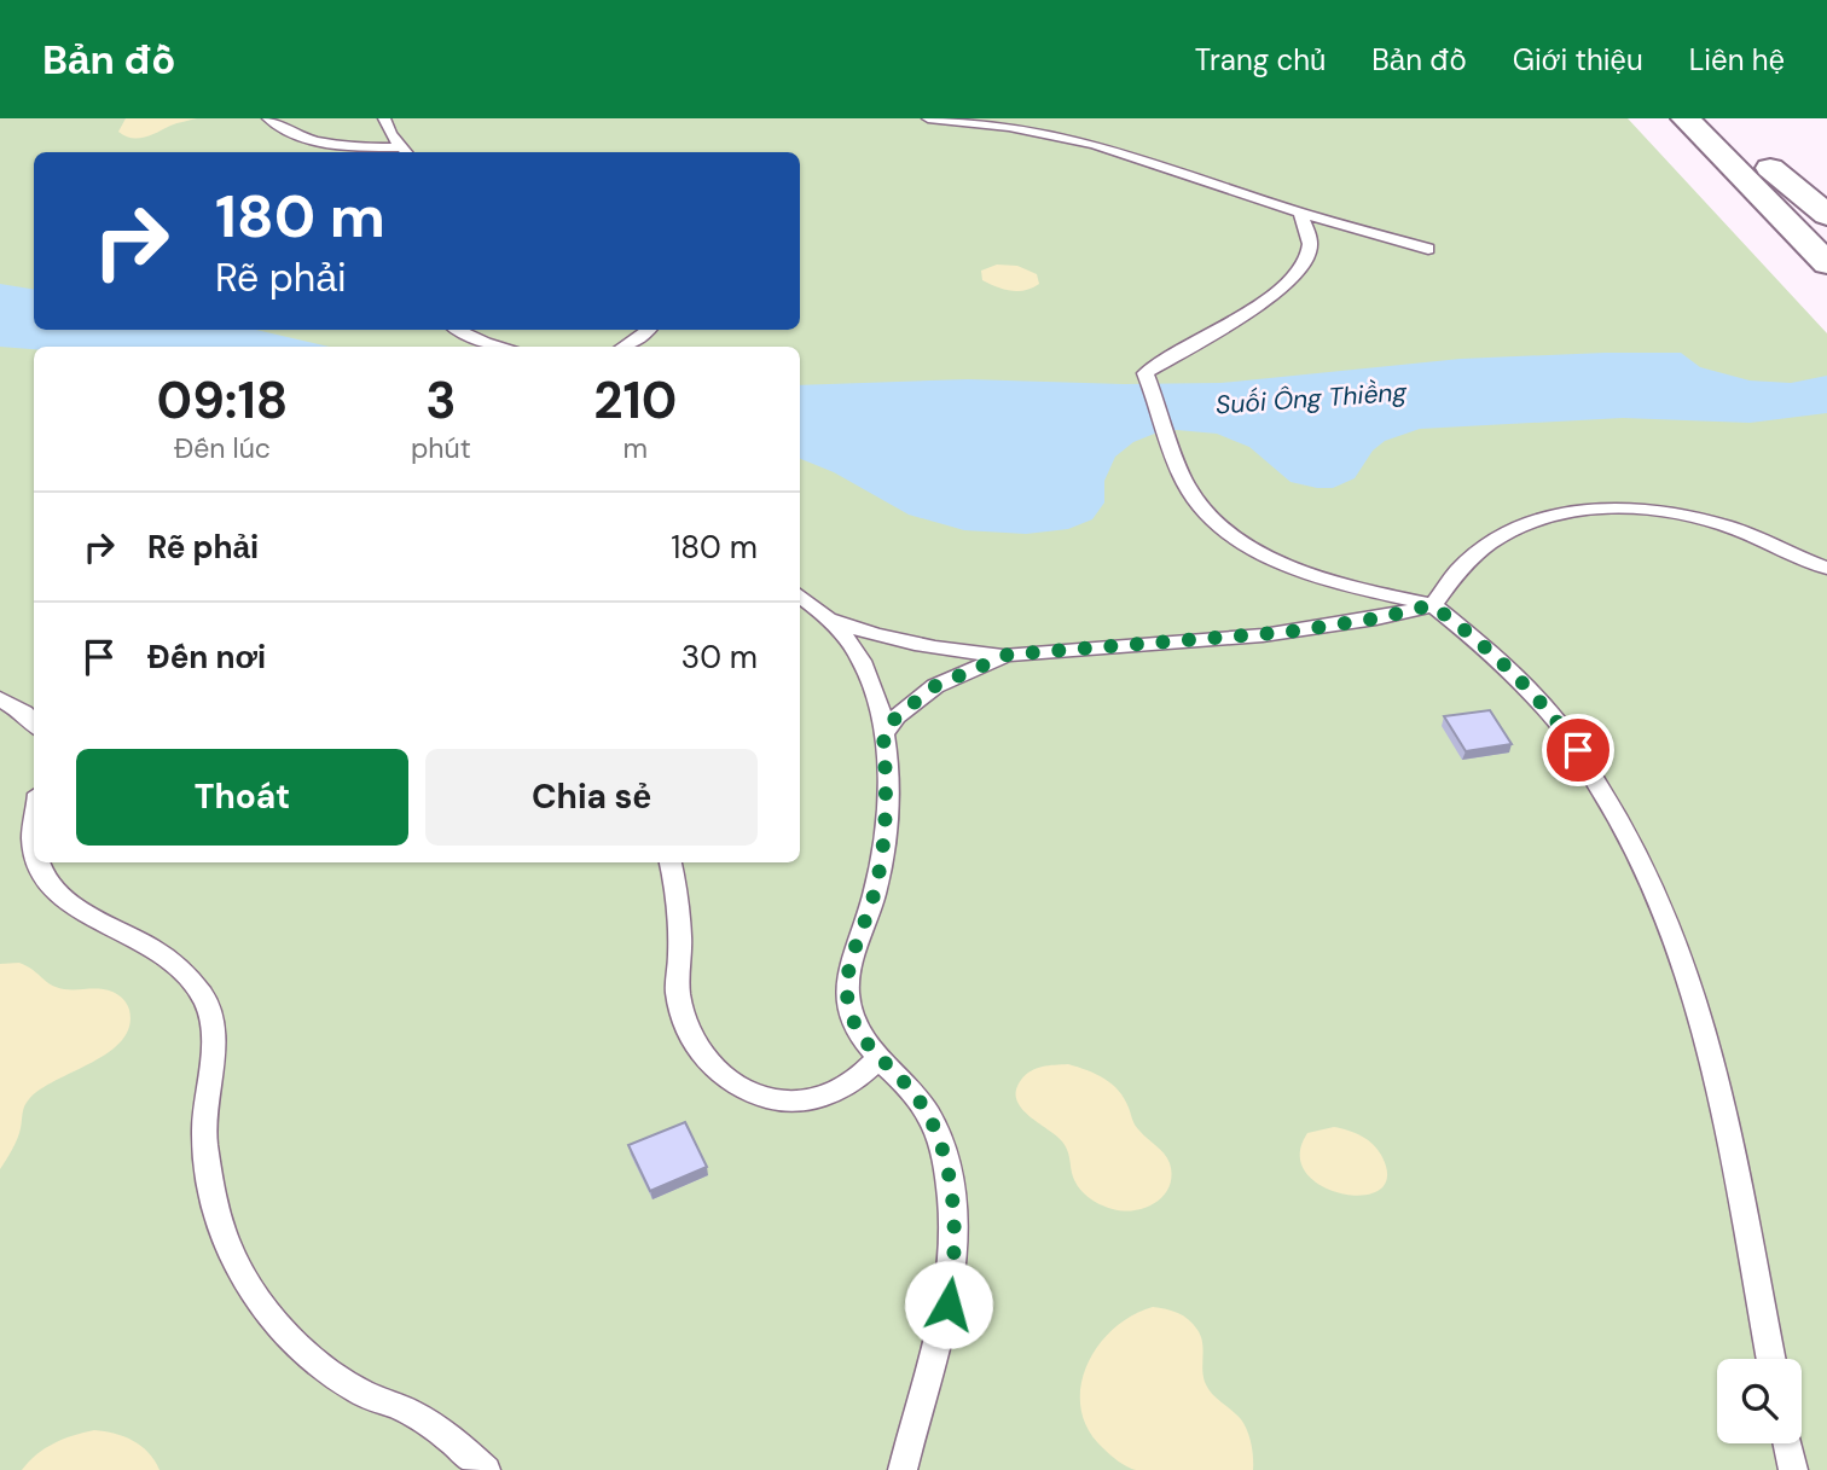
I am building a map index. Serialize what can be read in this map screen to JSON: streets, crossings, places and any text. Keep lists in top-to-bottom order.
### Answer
{
  "water": ["Suối Ông Thiềng"],
  "page": {
    "header": "Bản đồ",
    "nav": [
      "Trang chủ",
      "Bản đồ",
      "Giới thiệu",
      "Liên hệ"
    ],
    "turn": ["180 m", "Rẽ phải"],
    "eta": [
      "09:18",
      "Đến lúc",
      "3",
      "phút",
      "210",
      "m"
    ],
    "list": [
      {
        "name": "Rẽ phải",
        "value": "180 m"
      },
      {
        "name": "Đến nơi",
        "value": "30 m"
      }
    ],
    "buttons": ["Thoát", "Chia sẻ"]
  }
}
